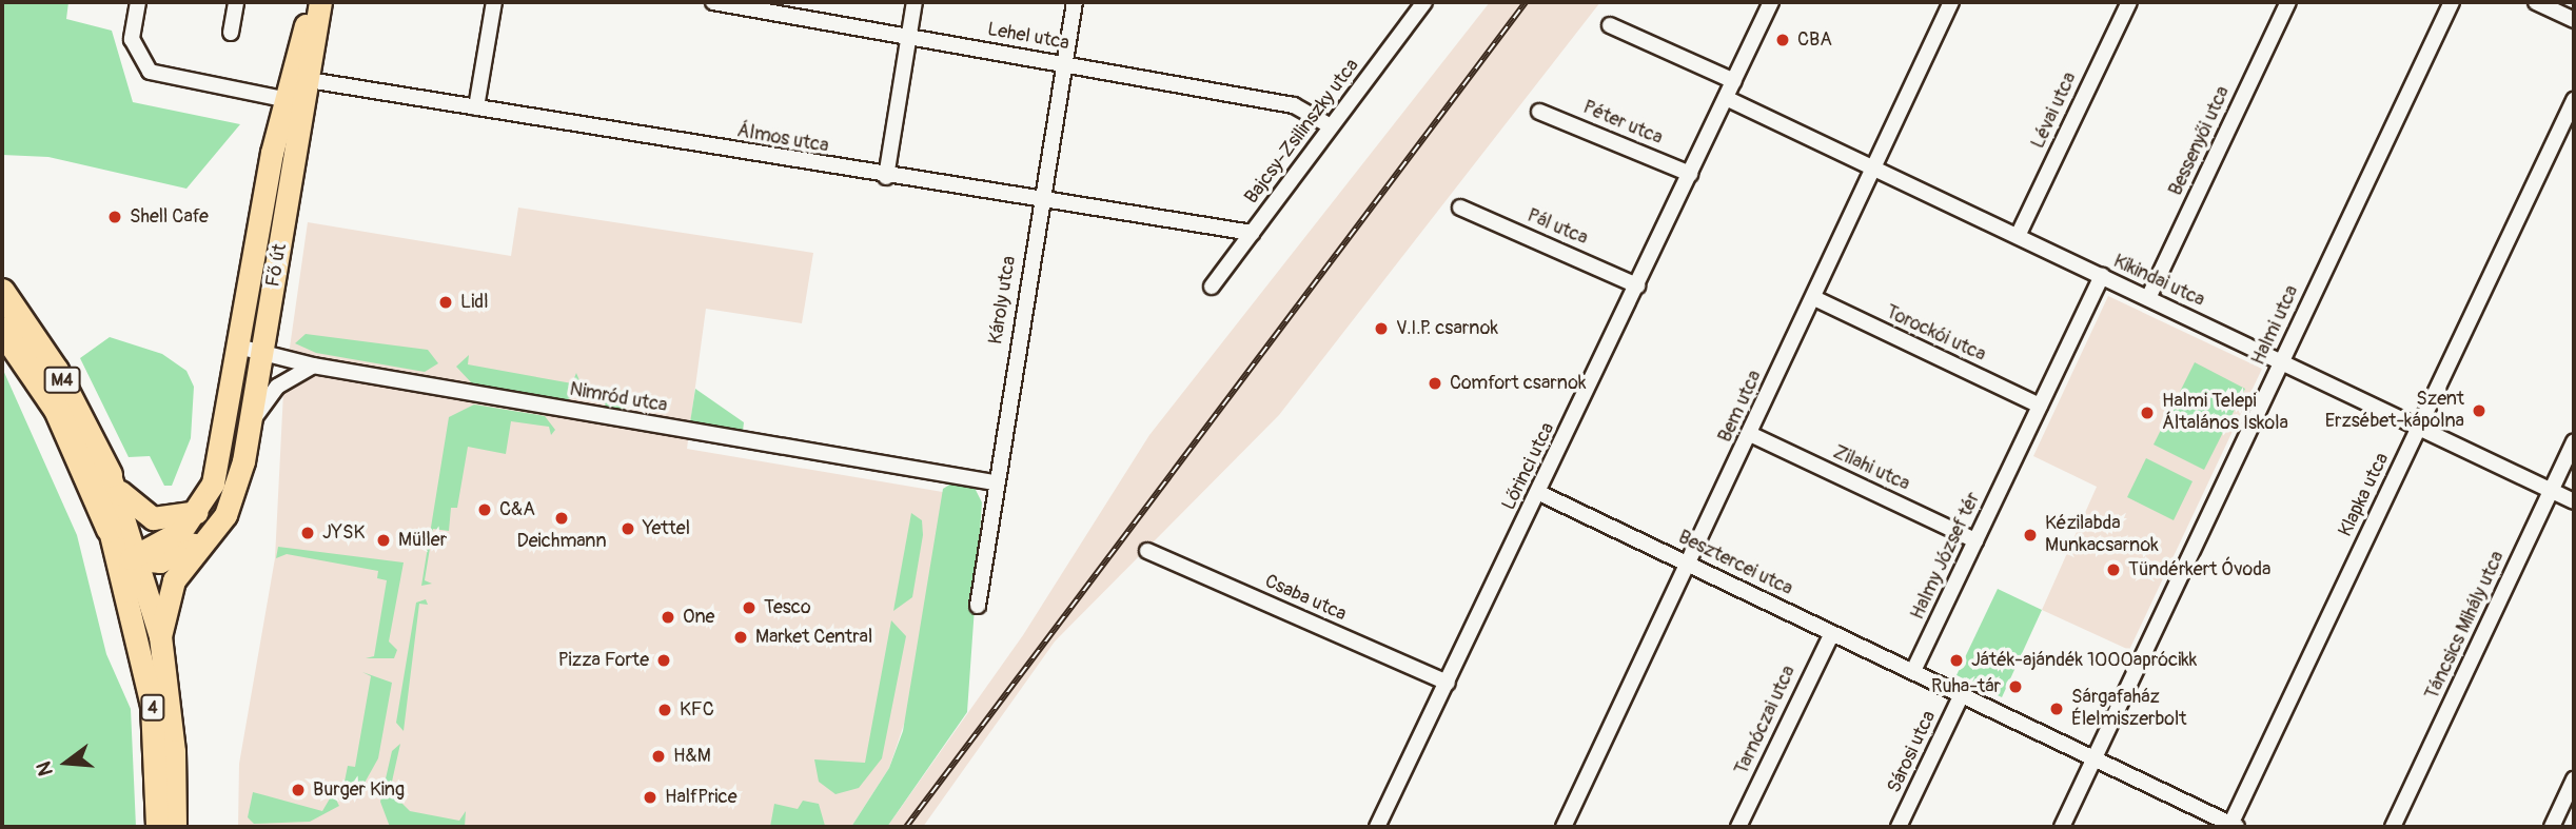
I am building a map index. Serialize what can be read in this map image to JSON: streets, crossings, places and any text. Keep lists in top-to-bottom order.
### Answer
{
  "streets": {
    "highway": ["M4"],
    "main road": ["Fő út", "4"],
    "street": [
      "Lehel utca",
      "Lévai utca",
      "Péter utca",
      "Bajcsy-Zsilinszky utca",
      "Álmos utca",
      "Bessenyői utca",
      "Pál utca",
      "Kikindai utca",
      "Károly utca",
      "Halmi utca",
      "Torockói utca",
      "Nimród utca",
      "Bem utca",
      "Lőrinci utca",
      "Zilahi utca",
      "Klapka utca",
      "Halmy József tér",
      "Besztercei utca",
      "Csaba utca",
      "Táncsics Mihály utca",
      "Tarnóczai utca",
      "Sárosi utca"
    ]
  },
  "crossings": [
    ["Lehel utca", "Bajcsy-Zsilinszky utca"],
    ["Lehel utca", "Károly utca"],
    ["Lévai utca", "Kikindai utca"],
    ["Péter utca", "Lőrinci utca"],
    ["Bajcsy-Zsilinszky utca", "Álmos utca"],
    ["Álmos utca", "Fő út"],
    ["Álmos utca", "Károly utca"],
    ["Bessenyői utca", "Kikindai utca"],
    ["Pál utca", "Lőrinci utca"],
    ["Fő út", "Nimród utca"],
    ["Fő út", "4"],
    ["Kikindai utca", "Halmi utca"],
    ["Kikindai utca", "Bem utca"],
    ["Kikindai utca", "Lőrinci utca"],
    ["Kikindai utca", "Klapka utca"],
    ["Kikindai utca", "Halmy József tér"],
    ["Kikindai utca", "Táncsics Mihály utca"],
    ["Károly utca", "Nimród utca"],
    ["Torockói utca", "Bem utca"],
    ["Torockói utca", "Halmy József tér"],
    ["Bem utca", "Zilahi utca"],
    ["Bem utca", "Besztercei utca"],
    ["Lőrinci utca", "Besztercei utca"],
    ["Lőrinci utca", "Csaba utca"],
    ["Zilahi utca", "Halmy József tér"],
    ["Halmy József tér", "Besztercei utca"],
    ["Besztercei utca", "Tarnóczai utca"]
  ],
  "places": [
    "CBA",
    "Shell Cafe",
    "Lidl",
    "V.I.P. csarnok",
    "Comfort csarnok",
    "Szent Erzsébet-kápolna",
    "Halmi Telepi Általános Iskola",
    "C&A",
    "Deichmann",
    "Yettel",
    "JYSK",
    "Kézilabda Munkacsarnok",
    "Müller",
    "Tündérkert Óvoda",
    "Tesco",
    "One",
    "Market Central",
    "Pizza Forte",
    "Játék-ajándék 1000aprócikk",
    "Ruha-tár",
    "Sárgafaház Élelmiszerbolt",
    "KFC",
    "H&M",
    "Burger King",
    "HalfPrice"
  ],
  "north": "left"
}
